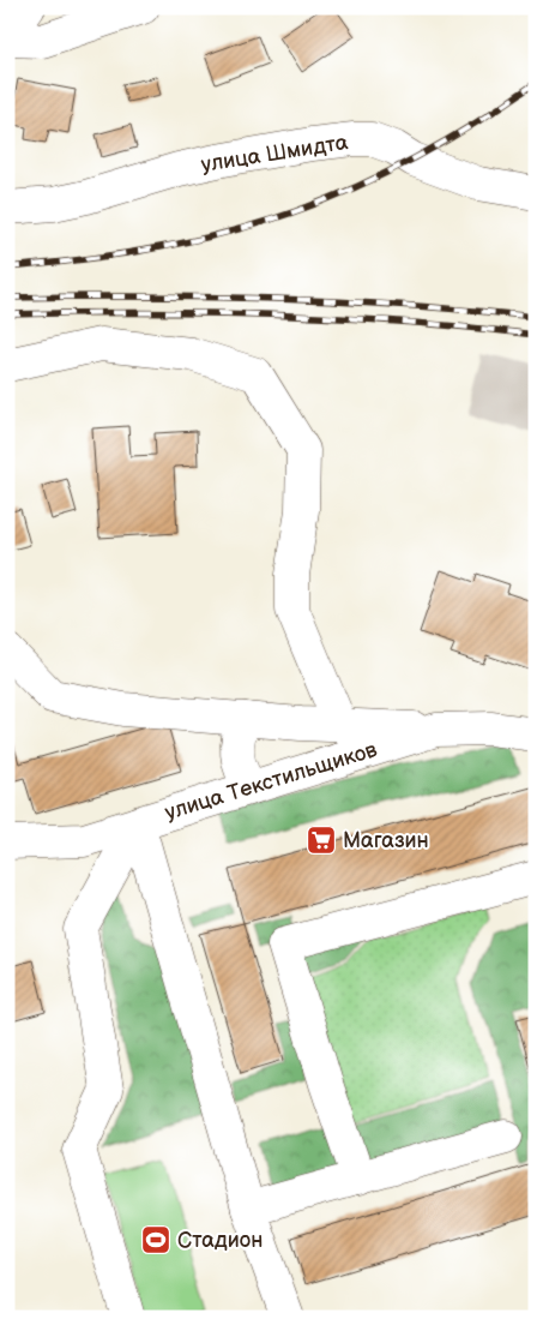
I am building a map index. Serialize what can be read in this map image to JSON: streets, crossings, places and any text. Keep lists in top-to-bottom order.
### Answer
{
  "streets": {
    "street": ["улица Шмидта", "улица Текстильщиков"]
  },
  "places": {
    "supermarket": ["Магазин"],
    "sports": ["Стадион"]
  }
}
